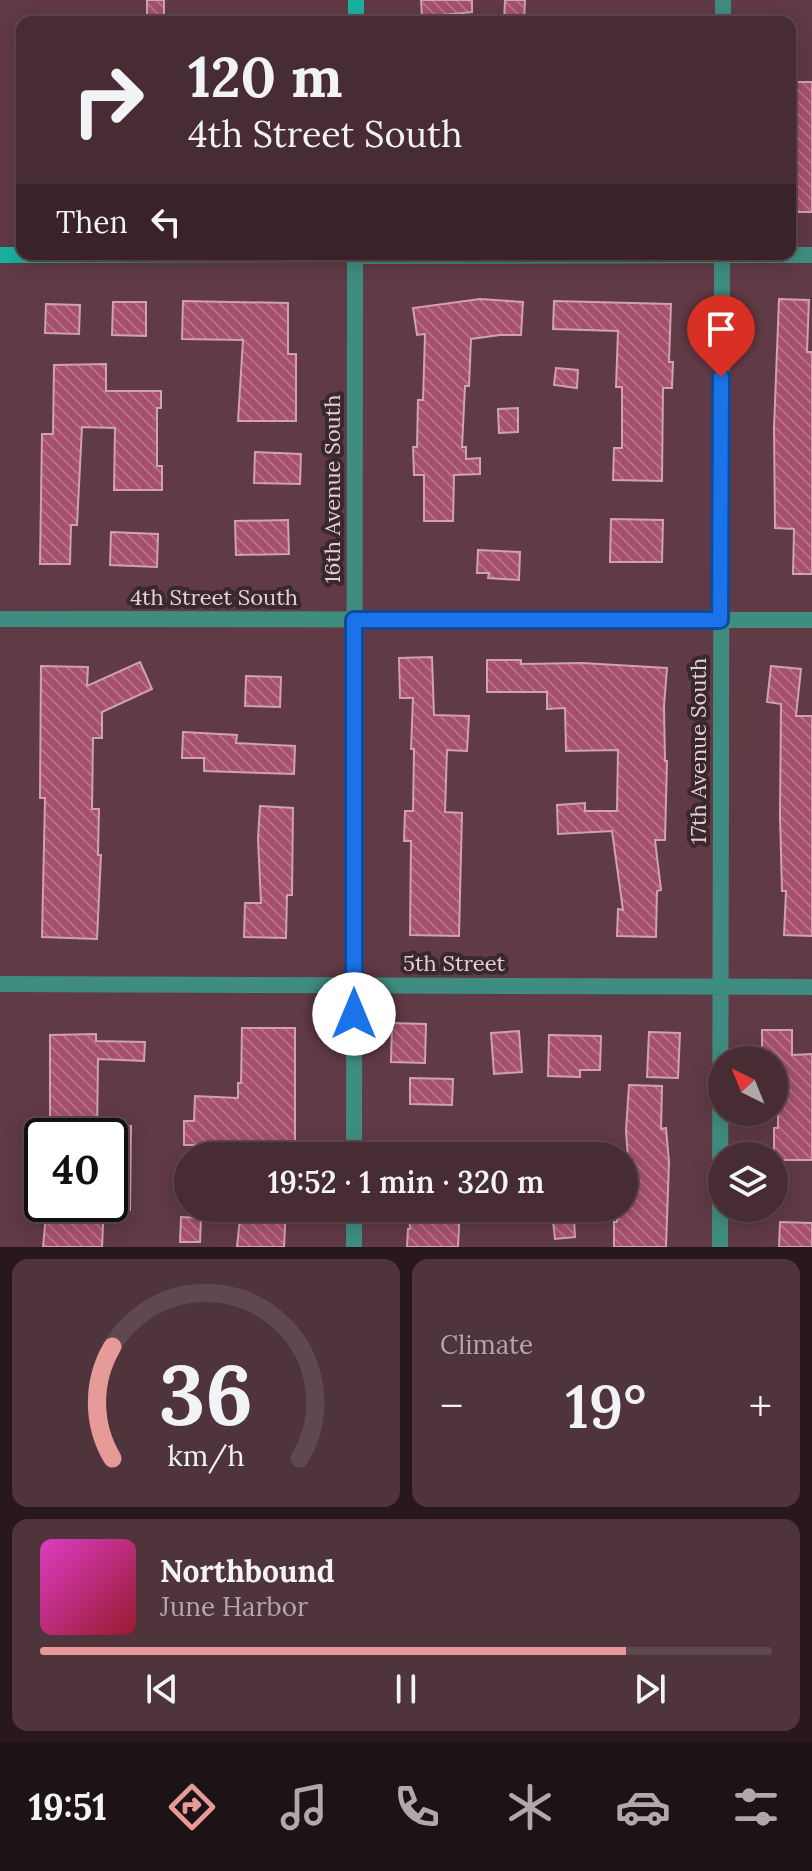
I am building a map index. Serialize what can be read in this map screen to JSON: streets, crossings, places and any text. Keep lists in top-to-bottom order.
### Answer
{
  "streets": {
    "street": [
      "16th Avenue South",
      "4th Street South",
      "17th Avenue South",
      "5th Street"
    ]
  },
  "crossings": [
    ["16th Avenue South", "4th Street South"],
    ["16th Avenue South", "5th Street"],
    ["4th Street South", "17th Avenue South"],
    ["17th Avenue South", "5th Street"]
  ],
  "north": "top left",
  "page": {
    "turn": ["120 m", "4th Street South"],
    "then": "Then",
    "limit": "40",
    "trip": "19:52 · 1 min · 320 m",
    "tile": "Climate",
    "heat": ["−", "19°", "+"],
    "song": ["Northbound", "June Harbor"],
    "tabs": "19:51",
    "gauge": ["36", "km/h"]
  }
}
